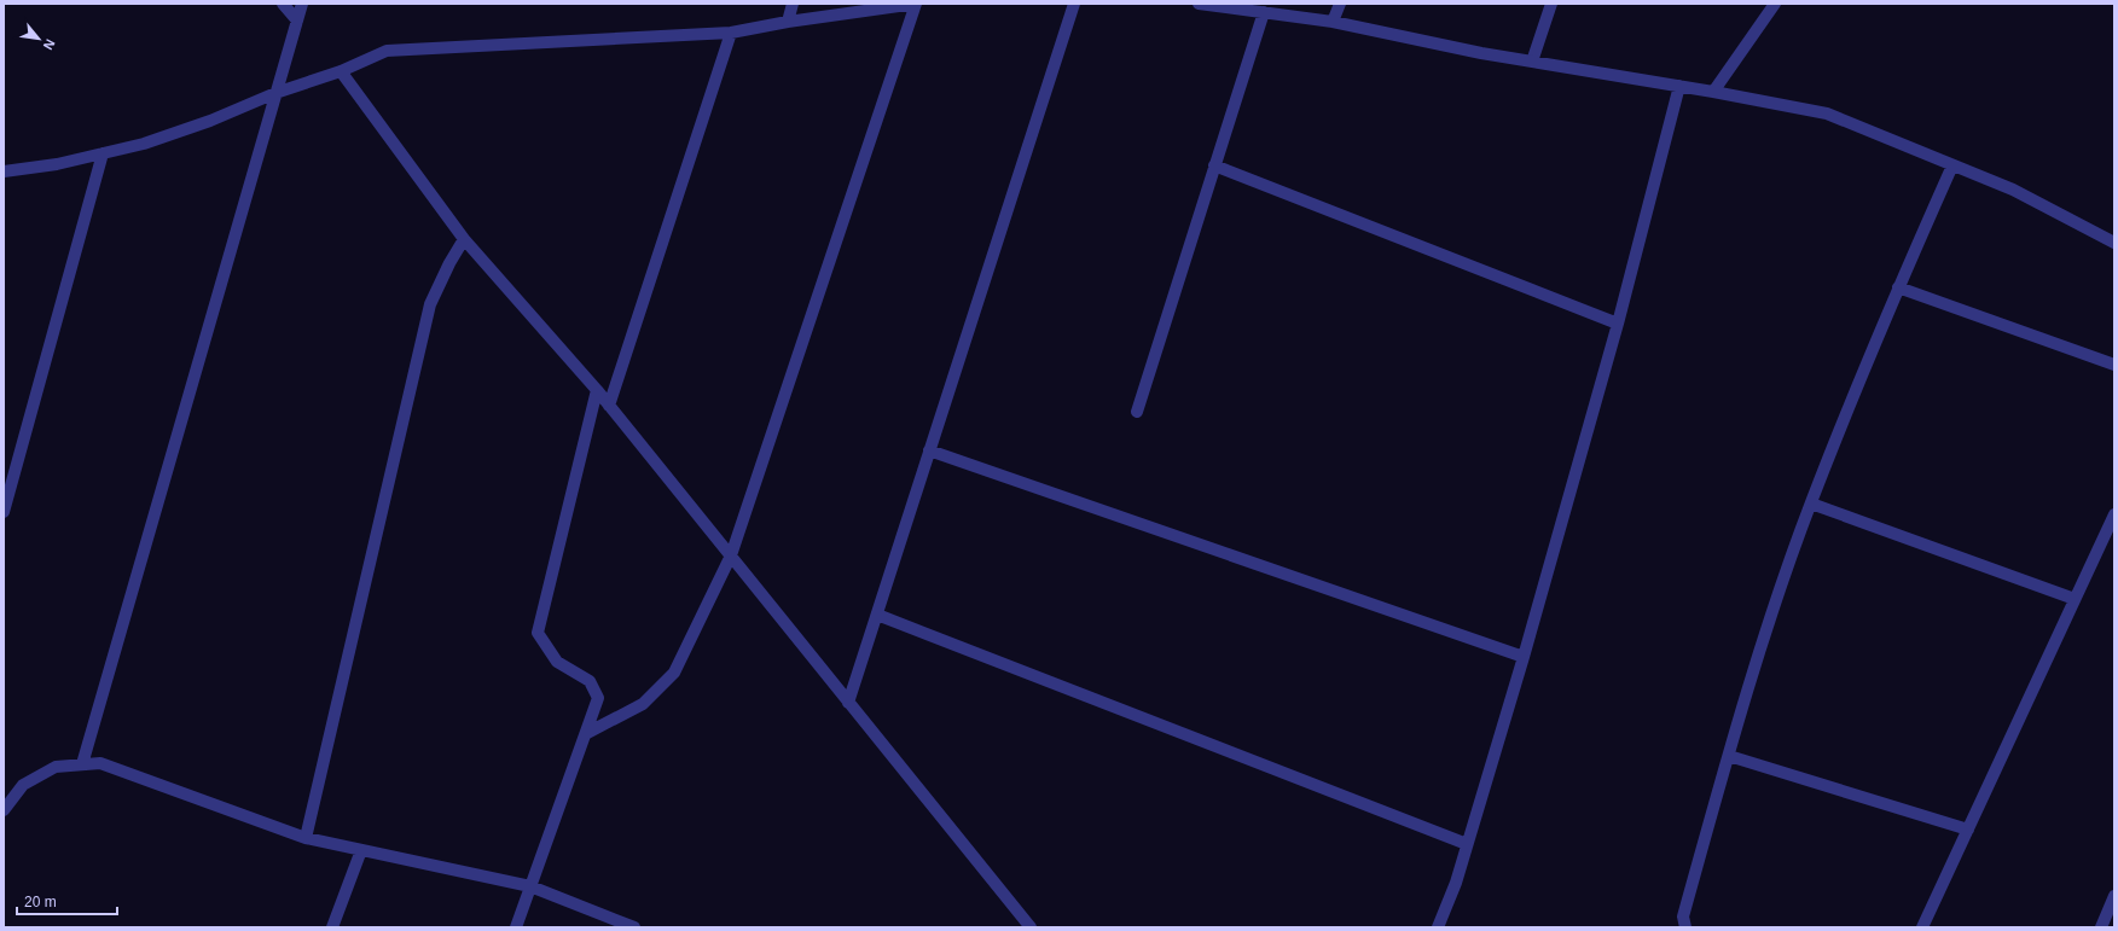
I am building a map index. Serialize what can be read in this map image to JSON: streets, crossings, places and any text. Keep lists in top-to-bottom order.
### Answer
{
  "scale_bar": "20 m",
  "north": "bottom right"
}
